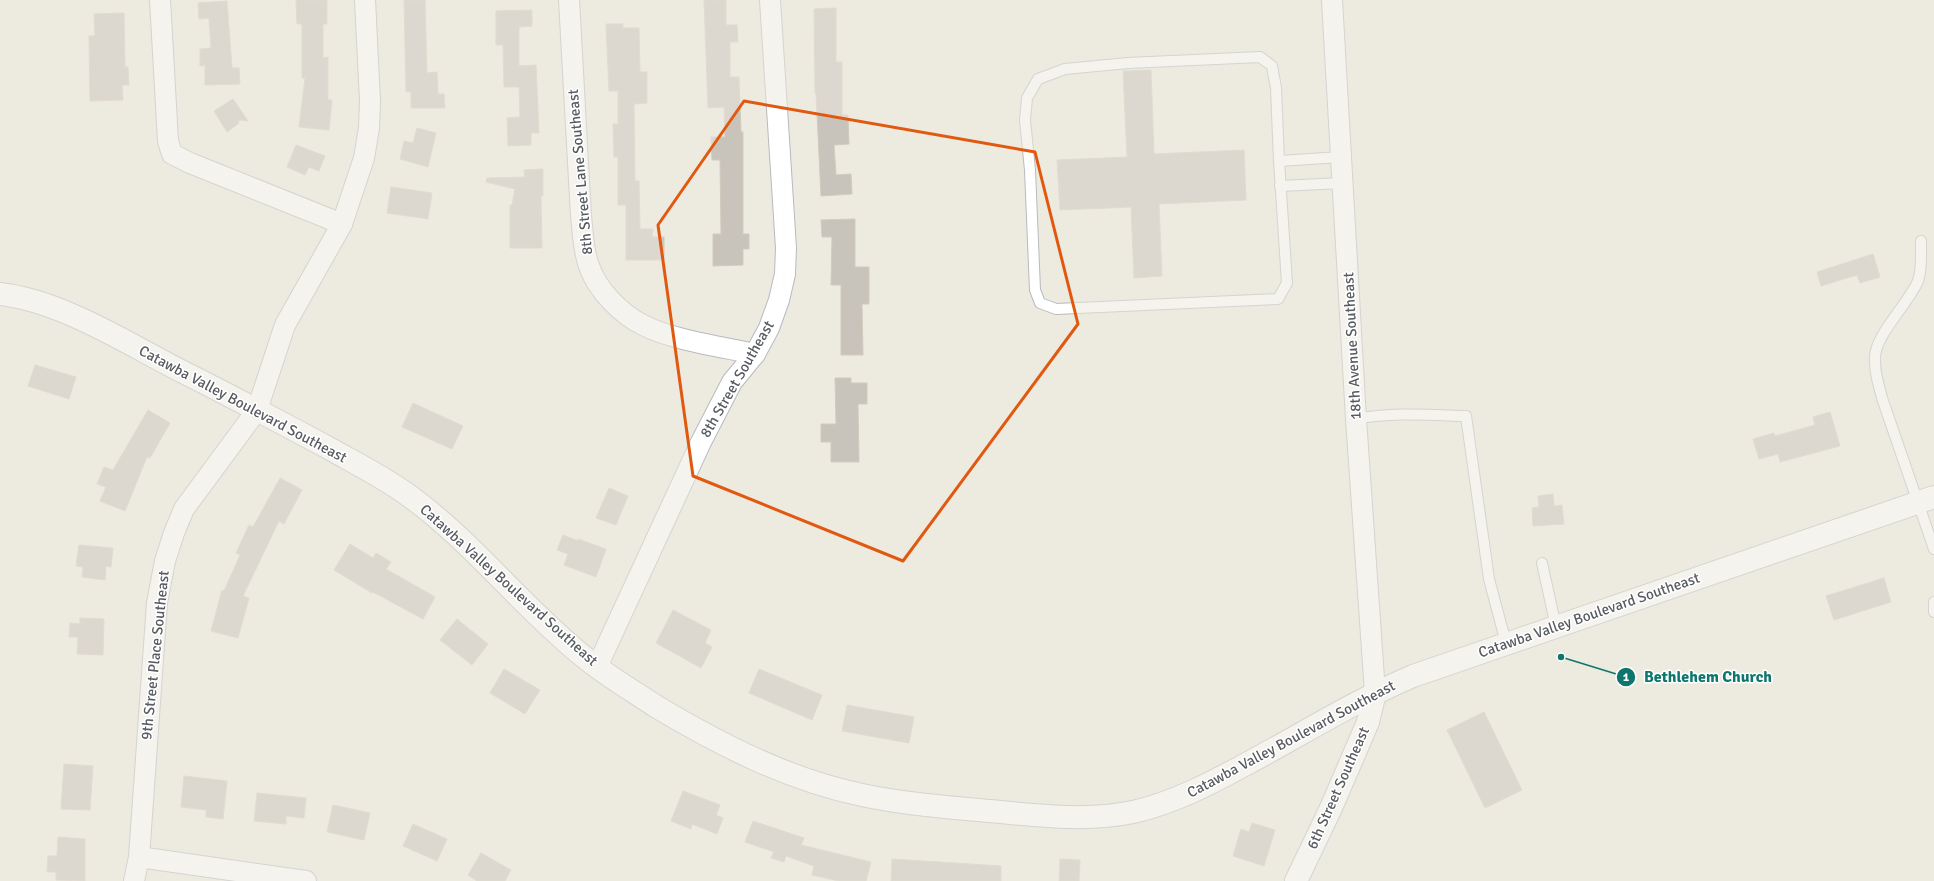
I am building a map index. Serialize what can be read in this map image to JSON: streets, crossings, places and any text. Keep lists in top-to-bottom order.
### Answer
{
  "streets": {
    "street": [
      "8th Street Lane Southeast",
      "18th Avenue Southeast",
      "8th Street Southeast",
      "Catawba Valley Boulevard Southeast",
      "9th Street Place Southeast",
      "6th Street Southeast"
    ]
  },
  "crossings": [
    ["8th Street Lane Southeast", "8th Street Southeast"],
    ["18th Avenue Southeast", "Catawba Valley Boulevard Southeast"],
    ["18th Avenue Southeast", "6th Street Southeast"],
    ["8th Street Southeast", "Catawba Valley Boulevard Southeast"],
    ["Catawba Valley Boulevard Southeast", "9th Street Place Southeast"],
    ["Catawba Valley Boulevard Southeast", "6th Street Southeast"]
  ],
  "places": ["Bethlehem Church"]
}
